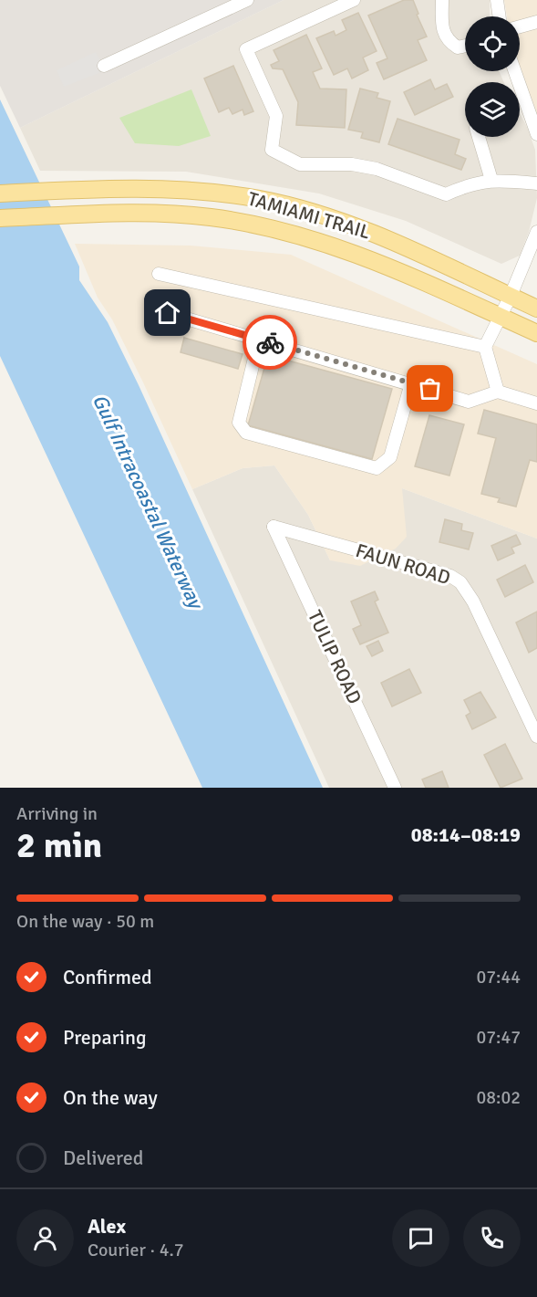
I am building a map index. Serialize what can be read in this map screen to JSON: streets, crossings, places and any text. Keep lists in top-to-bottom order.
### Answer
{
  "streets": {
    "main road": ["TAMIAMI TRAIL"],
    "street": ["FAUN ROAD", "TULIP ROAD"]
  },
  "crossings": [
    ["FAUN ROAD", "TULIP ROAD"]
  ],
  "water": ["Gulf Intracoastal Waterway"],
  "page": {
    "heading": ["2 min", "Arriving in", "08:14–08:19"],
    "panel": ["Alex", "Courier · 4.7"],
    "bar": "On the way · 50 m",
    "list": [
      ["Confirmed", "07:44"],
      ["Preparing", "07:47"],
      ["On the way", "08:02"],
      "Delivered"
    ]
  }
}
